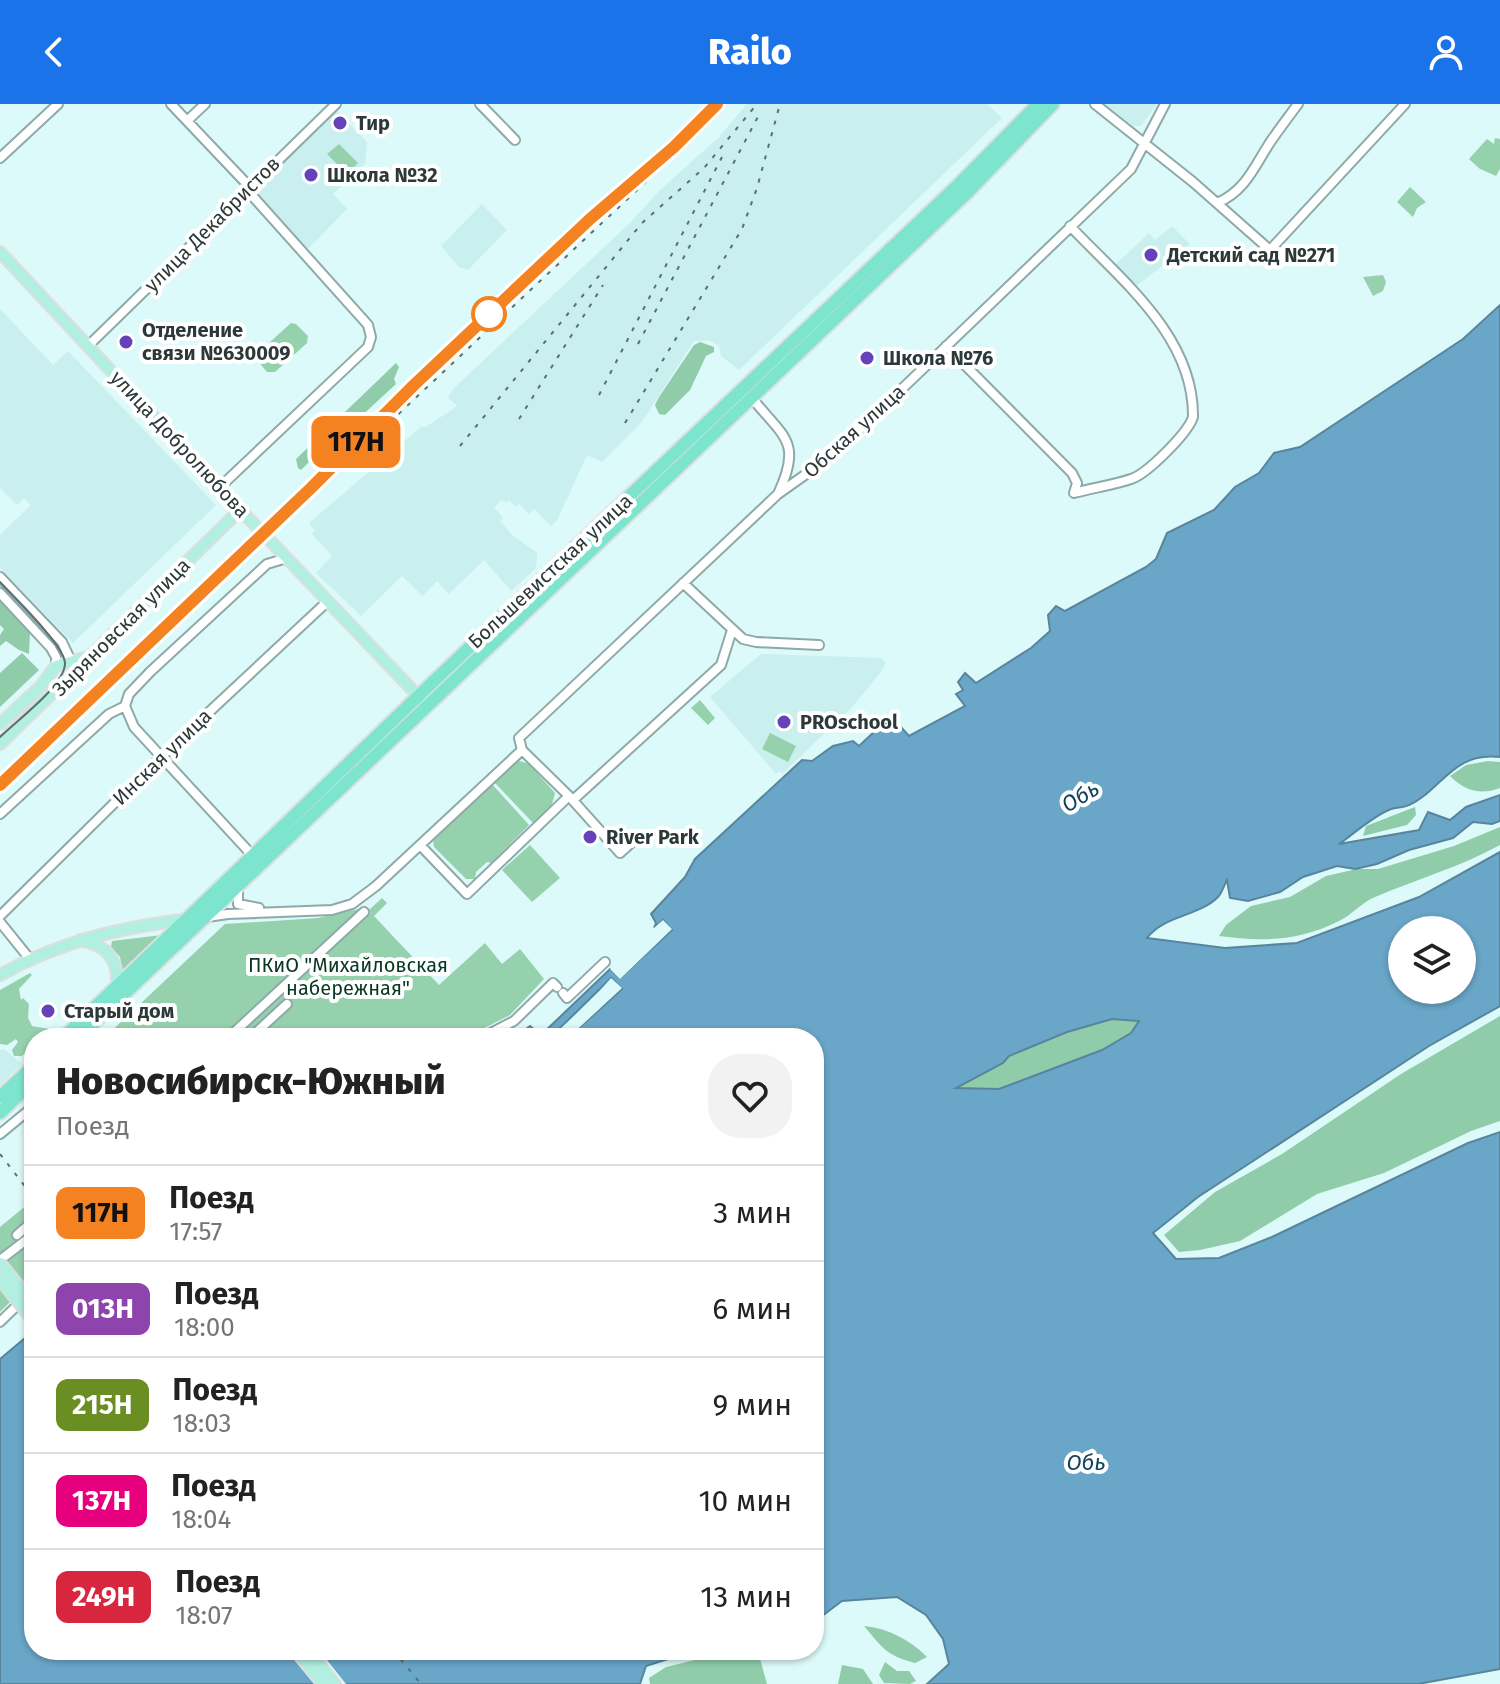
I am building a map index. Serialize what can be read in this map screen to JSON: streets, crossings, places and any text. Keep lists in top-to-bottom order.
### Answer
{
  "streets": {
    "highway": ["Большевистская улица"],
    "main road": ["улица Добролюбова", "Зыряновская улица"],
    "street": ["улица Декабристов", "Обская улица", "Инская улица"]
  },
  "crossings": [
    ["улица Декабристов", "улица Добролюбова"],
    ["улица Добролюбова", "Большевистская улица"],
    ["улица Добролюбова", "Зыряновская улица"],
    ["улица Добролюбова", "Инская улица"]
  ],
  "water": ["Обь"],
  "parks": ["ПКиО \"Михайловская набережная\""],
  "places": [
    "Тир",
    "Школа №32",
    "Детский сад №271",
    "Отделение связи №630009",
    "Школа №76",
    "PROschool",
    "River Park",
    "Старый дом"
  ],
  "page": {
    "header": "Railo",
    "on_map": "117Н",
    "heading": ["Новосибирск-Южный", "Поезд"],
    "list": [
      {
        "mark": "117Н",
        "name": "Поезд",
        "note": "17:57",
        "value": "3 мин"
      },
      {
        "mark": "013Н",
        "name": "Поезд",
        "note": "18:00",
        "value": "6 мин"
      },
      {
        "mark": "215Н",
        "name": "Поезд",
        "note": "18:03",
        "value": "9 мин"
      },
      {
        "mark": "137Н",
        "name": "Поезд",
        "note": "18:04",
        "value": "10 мин"
      },
      {
        "mark": "249Н",
        "name": "Поезд",
        "note": "18:07",
        "value": "13 мин"
      }
    ]
  }
}
